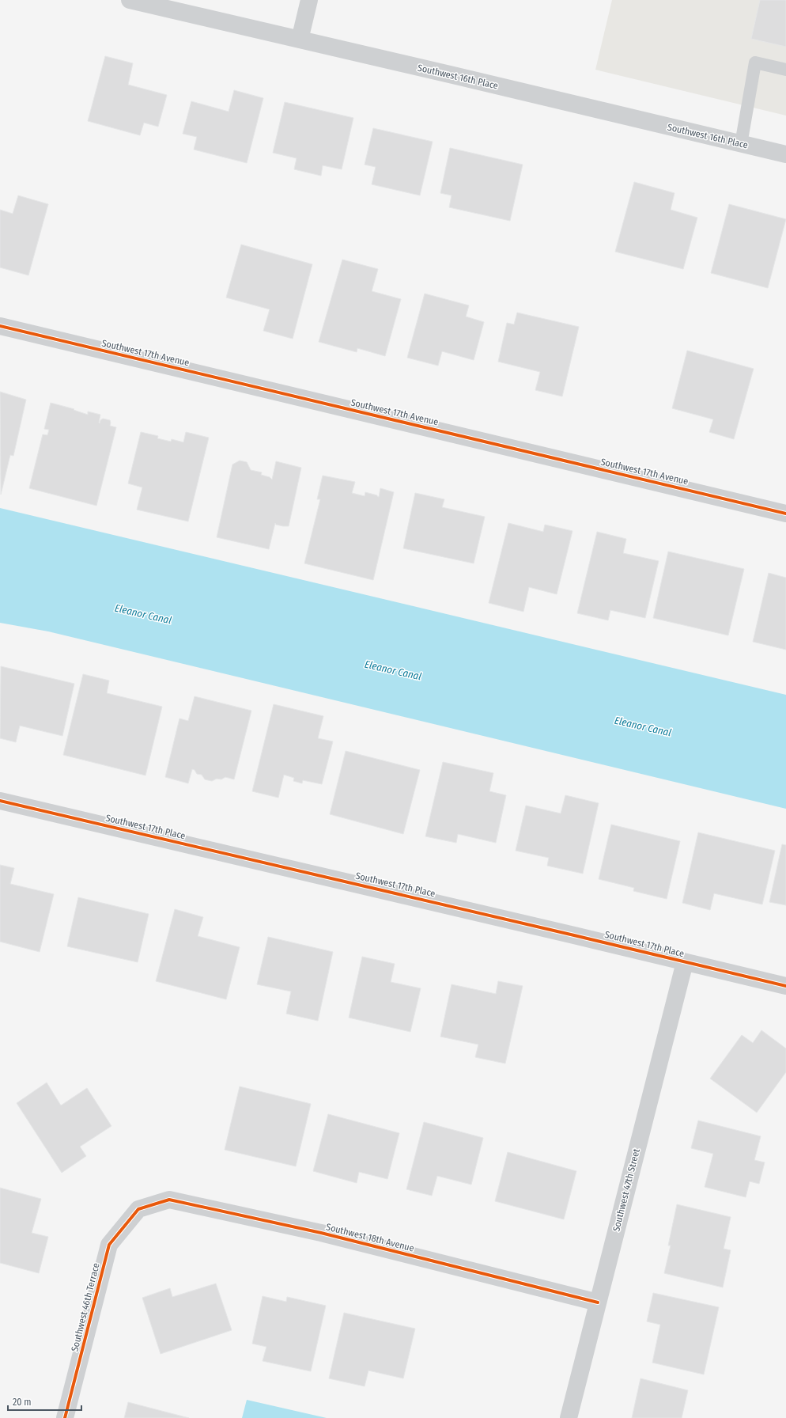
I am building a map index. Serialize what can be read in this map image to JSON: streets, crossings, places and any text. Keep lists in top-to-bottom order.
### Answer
{
  "streets": {
    "street": [
      "Southwest 16th Place",
      "Southwest 17th Avenue",
      "Southwest 17th Place",
      "Southwest 47th Street",
      "Southwest 18th Avenue",
      "Southwest 46th Terrace"
    ]
  },
  "crossings": [
    ["Southwest 17th Place", "Southwest 47th Street"],
    ["Southwest 47th Street", "Southwest 18th Avenue"],
    ["Southwest 18th Avenue", "Southwest 46th Terrace"]
  ],
  "water": ["Eleanor Canal"],
  "scale_bar": "20 m"
}
